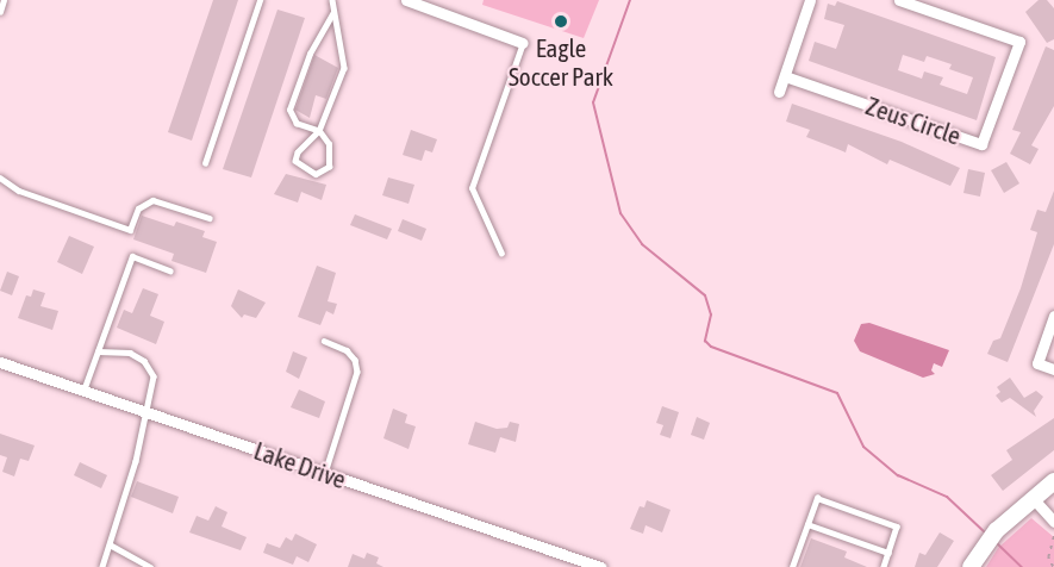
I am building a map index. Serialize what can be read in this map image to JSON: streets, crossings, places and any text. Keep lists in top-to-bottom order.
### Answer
{
  "streets": {
    "street": ["Zeus Circle", "Lake Drive"]
  },
  "places": ["Eagle Soccer Park"]
}
